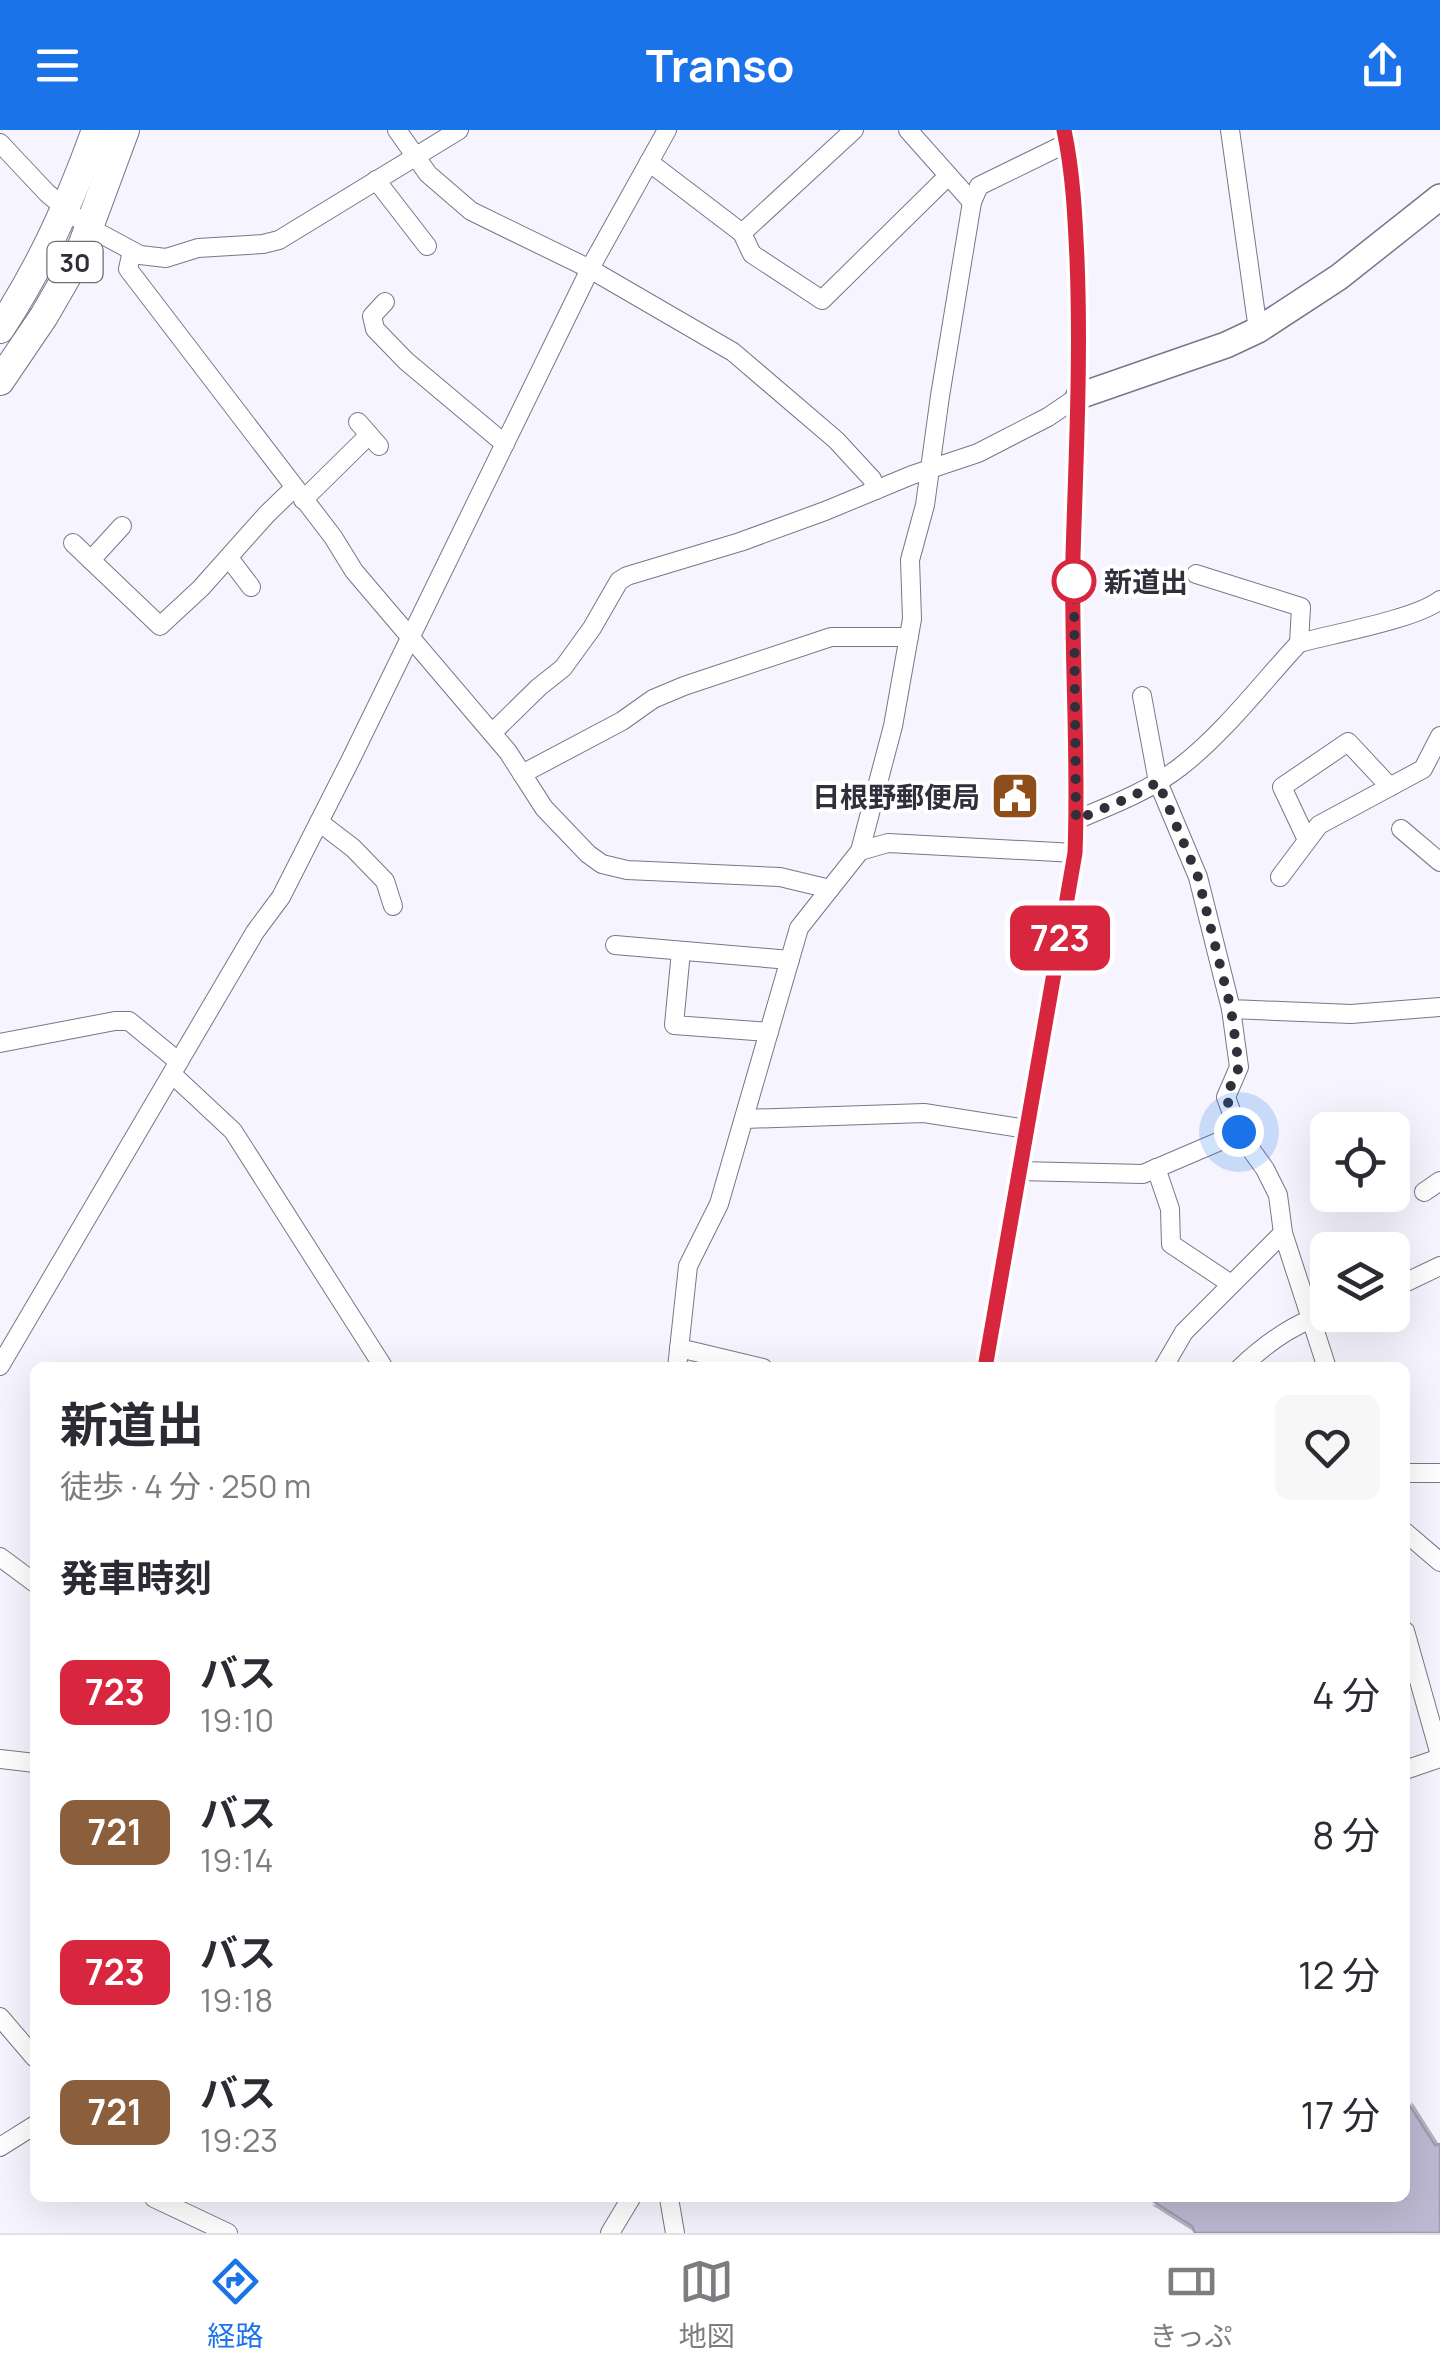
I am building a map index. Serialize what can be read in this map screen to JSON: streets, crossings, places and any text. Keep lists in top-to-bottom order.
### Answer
{
  "streets": {
    "main road": ["30"]
  },
  "places": {
    "other": ["新道出"],
    "public building": ["日根野郵便局"]
  },
  "lines": ["bus line 723"],
  "page": {
    "header": "Transo",
    "on_map": "723",
    "heading": [
      ["新道出", "徒歩 · 4 分 · 250 m"],
      "発車時刻"
    ],
    "list": [
      {
        "mark": "723",
        "name": "バス",
        "note": "19:10",
        "value": "4 分"
      },
      {
        "mark": "721",
        "name": "バス",
        "note": "19:14",
        "value": "8 分"
      },
      {
        "mark": "723",
        "name": "バス",
        "note": "19:18",
        "value": "12 分"
      },
      {
        "mark": "721",
        "name": "バス",
        "note": "19:23",
        "value": "17 分"
      }
    ],
    "tabs": ["経路", "地図", "きっぷ"]
  }
}
